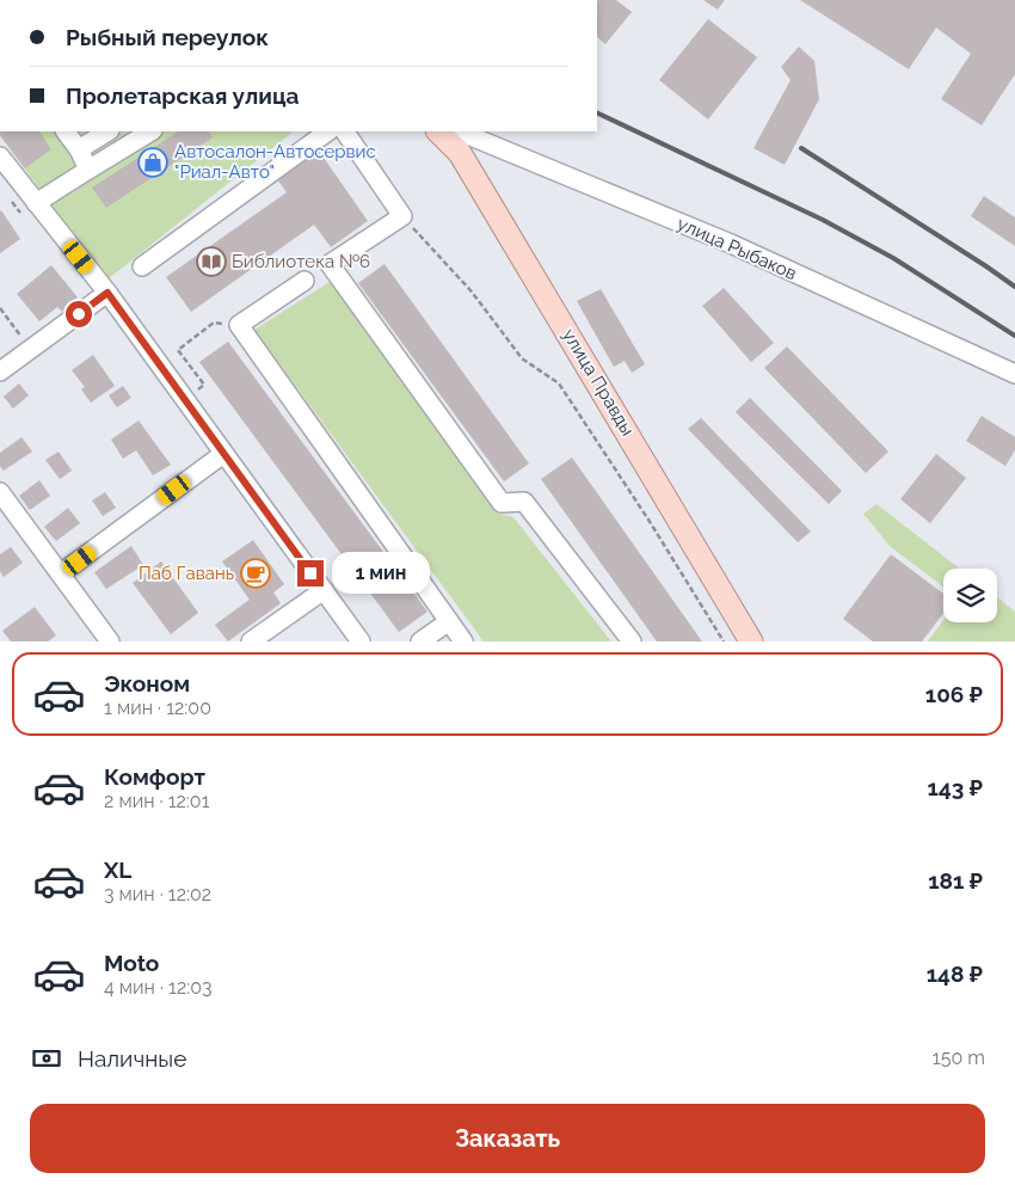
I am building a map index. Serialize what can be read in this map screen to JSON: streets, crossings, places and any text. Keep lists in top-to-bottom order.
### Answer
{
  "streets": {
    "main road": ["улица Правды"],
    "street": ["улица Рыбаков"]
  },
  "places": {
    "shop": ["Автосалон-Автосервис \"Риал-Авто\""],
    "library": ["Библиотека №6"],
    "cafe": ["Паб Гавань"]
  },
  "page": {
    "banner": ["Рыбный переулок", "Пролетарская улица"],
    "bubble": "1 мин",
    "list": [
      {
        "name": "Эконом",
        "note": "1 мин · 12:00",
        "value": "106 ₽"
      },
      {
        "name": "Комфорт",
        "note": "2 мин · 12:01",
        "value": "143 ₽"
      },
      {
        "name": "XL",
        "note": "3 мин · 12:02",
        "value": "181 ₽"
      },
      {
        "name": "Moto",
        "note": "4 мин · 12:03",
        "value": "148 ₽"
      }
    ],
    "pay": ["Наличные", "150 m"],
    "buttons": "Заказать"
  }
}
